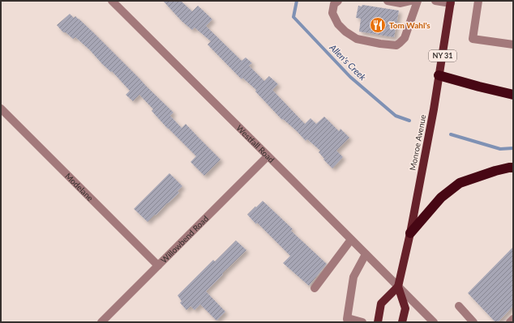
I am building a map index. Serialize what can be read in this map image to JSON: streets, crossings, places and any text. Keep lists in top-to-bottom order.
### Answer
{
  "streets": {
    "main road": ["NY 31", "Monroe Avenue"],
    "street": ["Westfall Road", "Modelane", "Willowbend Road"]
  },
  "crossings": [
    ["Monroe Avenue", "Westfall Road"],
    ["Westfall Road", "Willowbend Road"],
    ["Modelane", "Willowbend Road"]
  ],
  "water": ["Allen's Creek"],
  "places": {
    "restaurant": ["Tom Wahl's"]
  }
}
